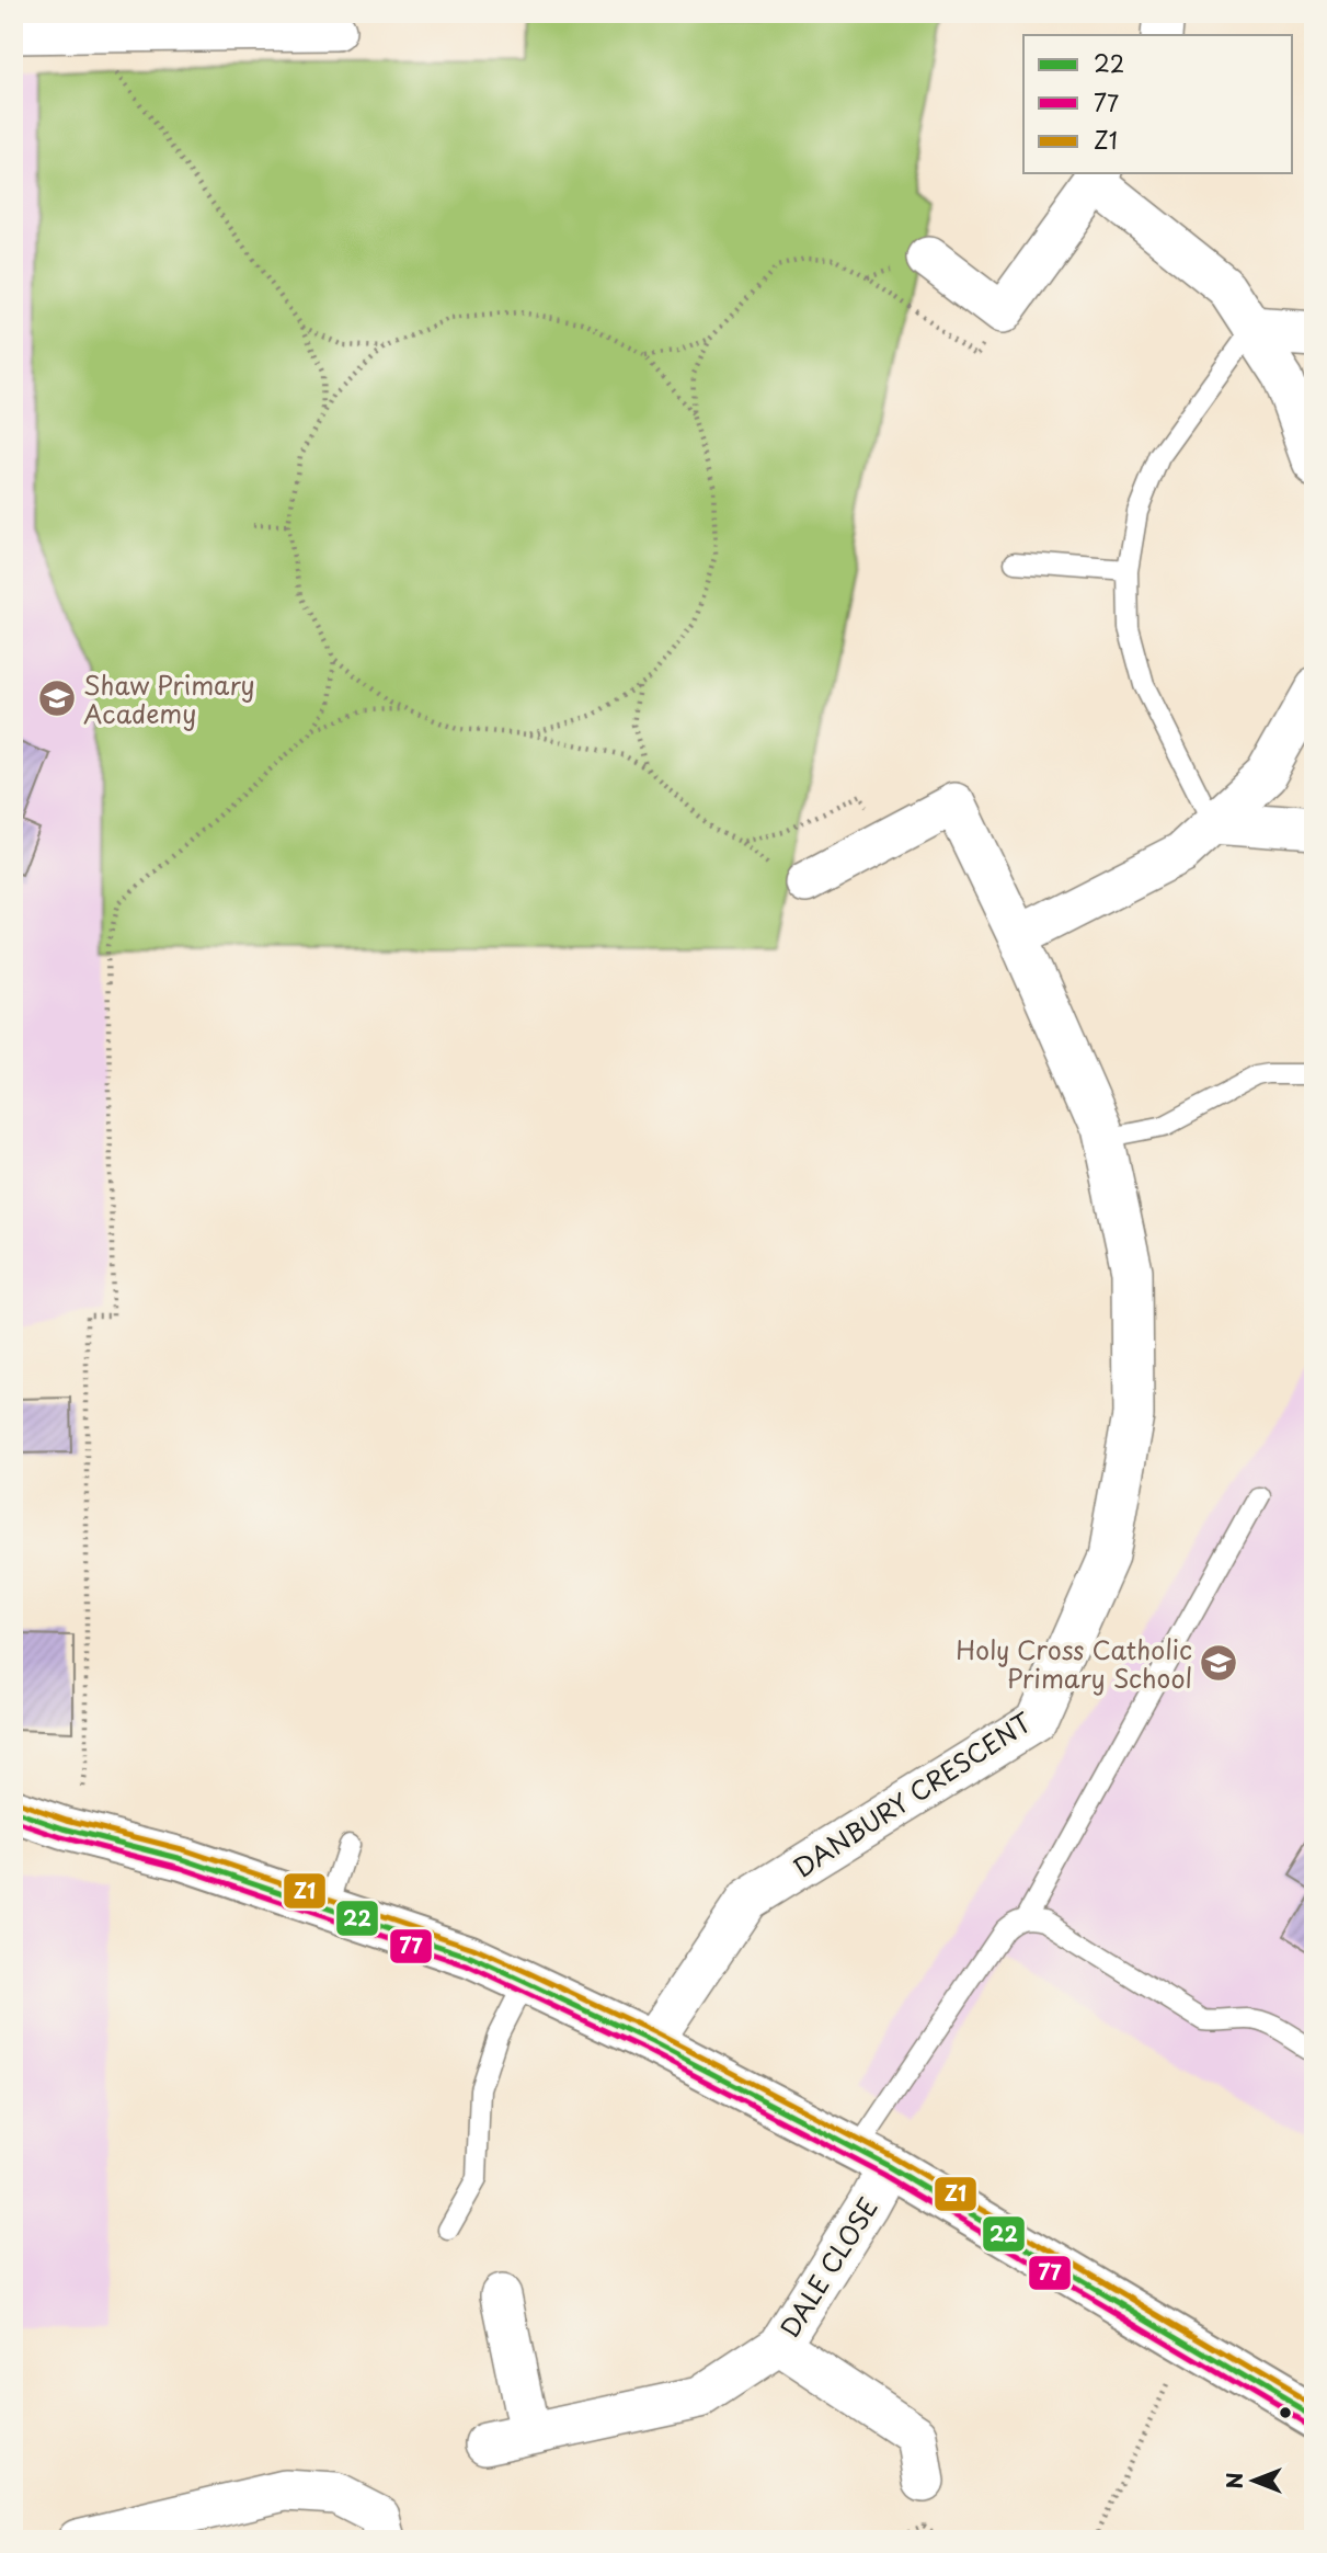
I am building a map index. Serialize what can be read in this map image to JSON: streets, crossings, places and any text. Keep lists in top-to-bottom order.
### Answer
{
  "streets": {
    "street": ["DANBURY CRESCENT", "DALE CLOSE"]
  },
  "places": {
    "school or university": ["Shaw Primary Academy", "Holy Cross Catholic Primary School"]
  },
  "lines": ["transit line Z1", "transit line 22", "transit line 77"],
  "legend": ["22", "77", "Z1"],
  "north": "left"
}
